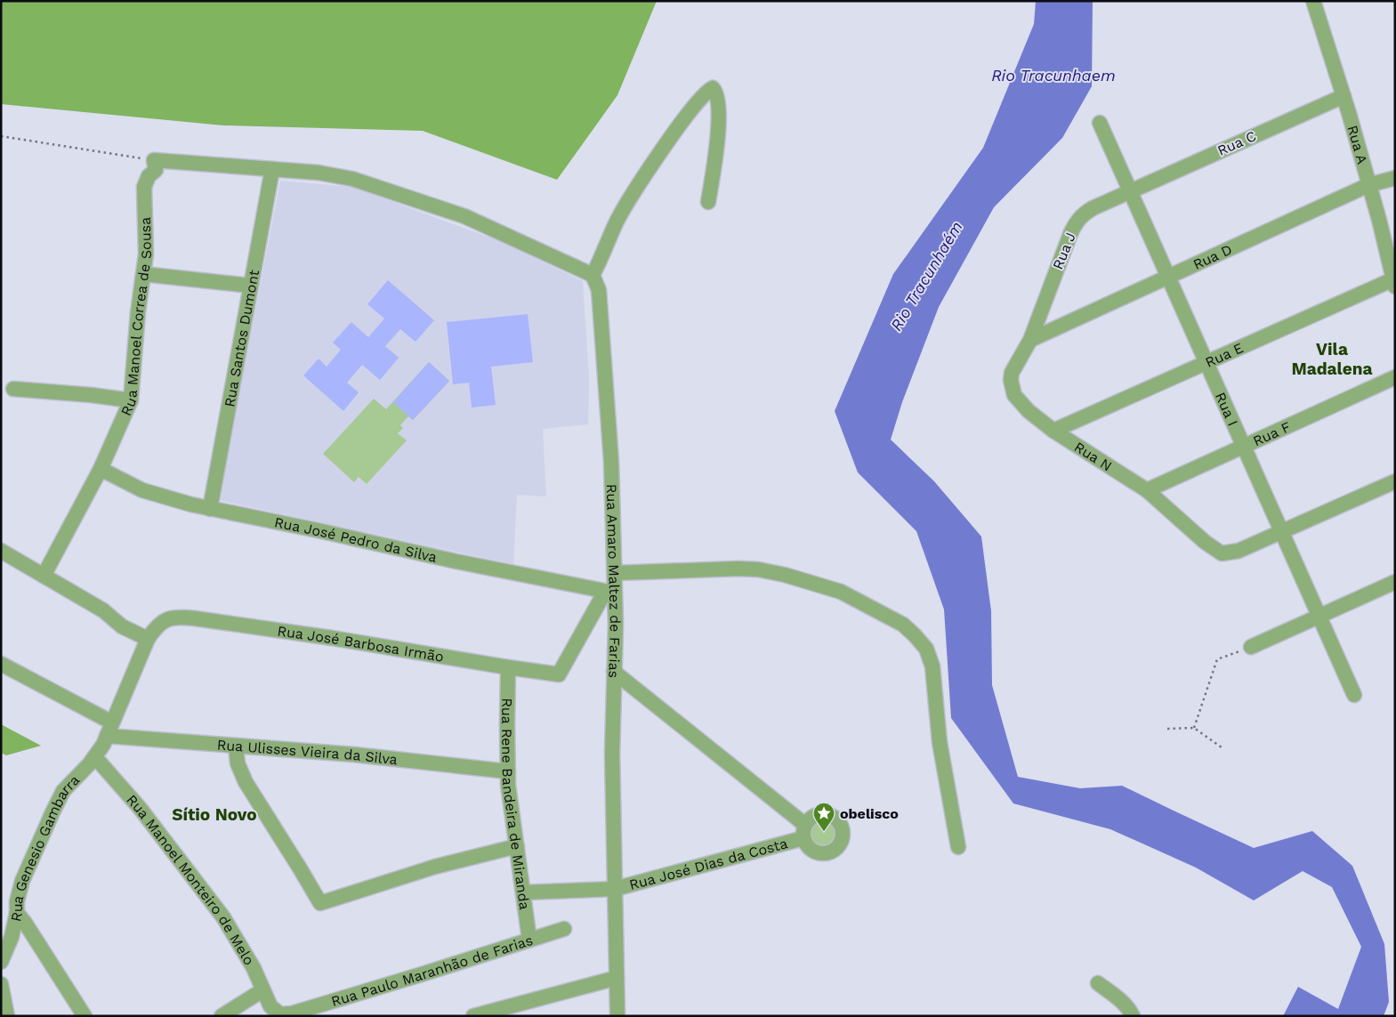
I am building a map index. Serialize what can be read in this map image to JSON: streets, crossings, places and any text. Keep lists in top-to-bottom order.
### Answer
{
  "streets": {
    "street": [
      "Rua C",
      "Rua A",
      "Rua J",
      "Rua D",
      "Rua Manoel Correa de Sousa",
      "Rua Santos Dumont",
      "Rua E",
      "Rua I",
      "Rua F",
      "Rua N",
      "Rua José Pedro da Silva",
      "Rua Amaro Maltez de Farias",
      "Rua José Barbosa Irmão",
      "Rua Ulisses Vieira da Silva",
      "Rua Rene Bandeira de Miranda",
      "Rua Genesio Gambarra",
      "Rua José Dias da Costa",
      "Rua Manoel Monteiro de Melo",
      "Rua Paulo Maranhão de Farias"
    ]
  },
  "crossings": [
    ["Rua C", "Rua A"],
    ["Rua C", "Rua J"],
    ["Rua C", "Rua I"],
    ["Rua A", "Rua D"],
    ["Rua A", "Rua E"],
    ["Rua J", "Rua D"],
    ["Rua J", "Rua I"],
    ["Rua J", "Rua N"],
    ["Rua D", "Rua I"],
    ["Rua D", "Rua N"],
    ["Rua Manoel Correa de Sousa", "Rua José Pedro da Silva"],
    ["Rua Santos Dumont", "Rua José Pedro da Silva"],
    ["Rua E", "Rua I"],
    ["Rua E", "Rua N"],
    ["Rua I", "Rua F"],
    ["Rua I", "Rua N"],
    ["Rua F", "Rua N"],
    ["Rua José Pedro da Silva", "Rua Amaro Maltez de Farias"],
    ["Rua José Pedro da Silva", "Rua José Barbosa Irmão"],
    ["Rua Amaro Maltez de Farias", "Rua José Barbosa Irmão"],
    ["Rua Amaro Maltez de Farias", "Rua José Dias da Costa"],
    ["Rua José Barbosa Irmão", "Rua Rene Bandeira de Miranda"],
    ["Rua José Barbosa Irmão", "Rua Genesio Gambarra"],
    ["Rua Ulisses Vieira da Silva", "Rua Rene Bandeira de Miranda"],
    ["Rua Ulisses Vieira da Silva", "Rua Genesio Gambarra"],
    ["Rua Rene Bandeira de Miranda", "Rua José Dias da Costa"],
    ["Rua Rene Bandeira de Miranda", "Rua Paulo Maranhão de Farias"],
    ["Rua Genesio Gambarra", "Rua Manoel Monteiro de Melo"],
    ["Rua Manoel Monteiro de Melo", "Rua Paulo Maranhão de Farias"]
  ],
  "districts": ["Vila Madalena", "Sítio Novo"],
  "water": ["Rio Tracunhaem", "Rio Tracunhaém"],
  "places": {
    "place": ["obelisco"]
  }
}
